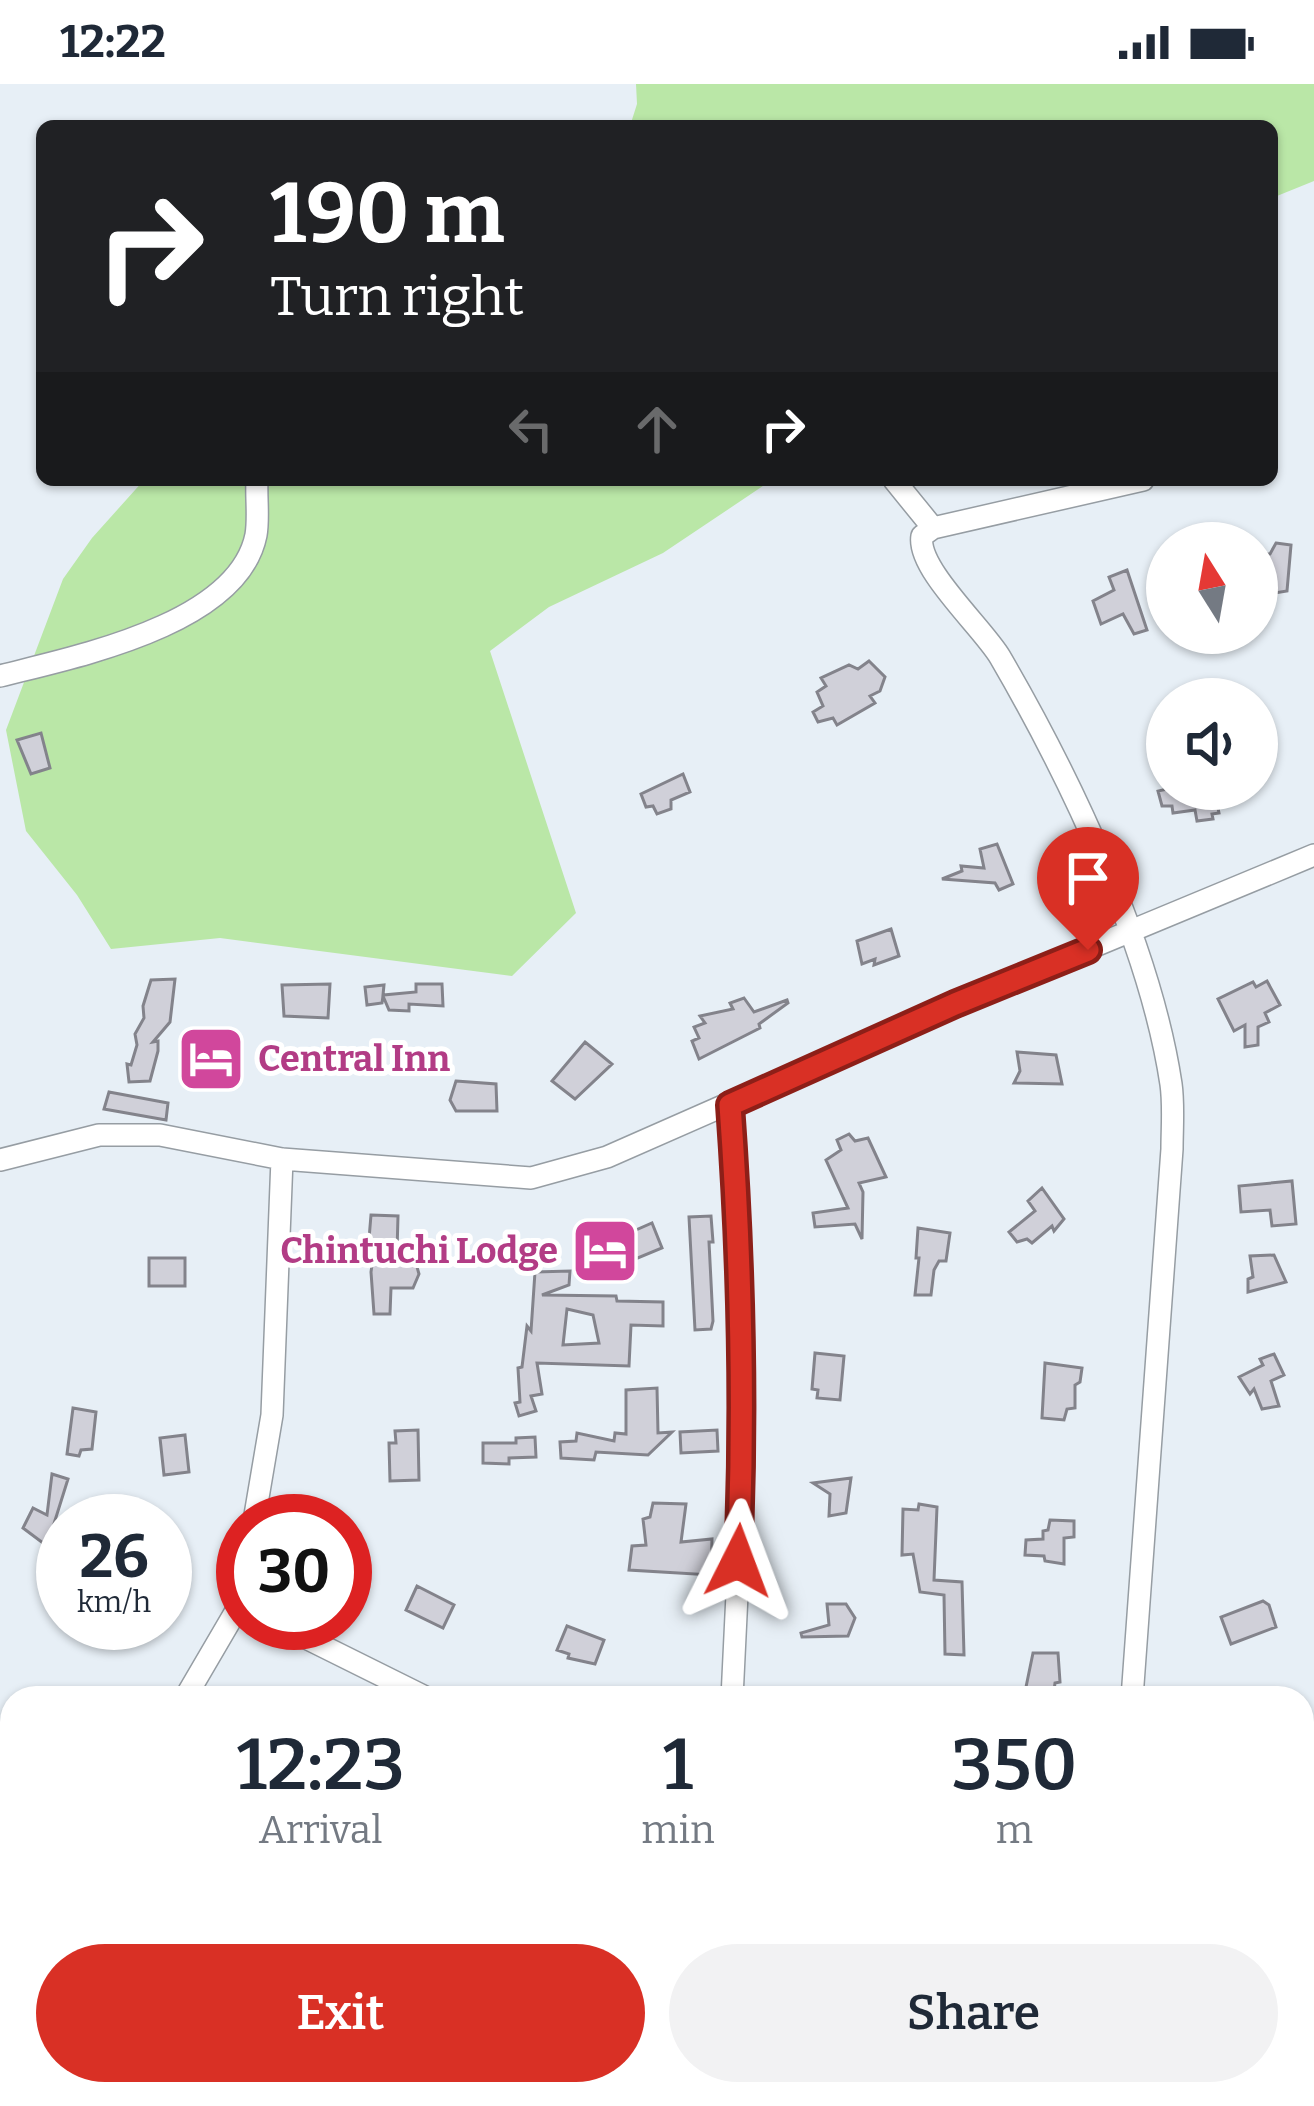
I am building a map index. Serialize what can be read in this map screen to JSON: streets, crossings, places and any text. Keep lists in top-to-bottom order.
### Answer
{
  "places": {
    "hotel": ["Central Inn", "Chintuchi Lodge"]
  },
  "north": "top",
  "page": {
    "status": "12:22",
    "turn": ["190 m", "Turn right"],
    "speed": "26 km/h",
    "limit": "30",
    "eta": [
      "12:23",
      "Arrival",
      "1",
      "min",
      "350",
      "m"
    ],
    "buttons": ["Exit", "Share"]
  }
}
